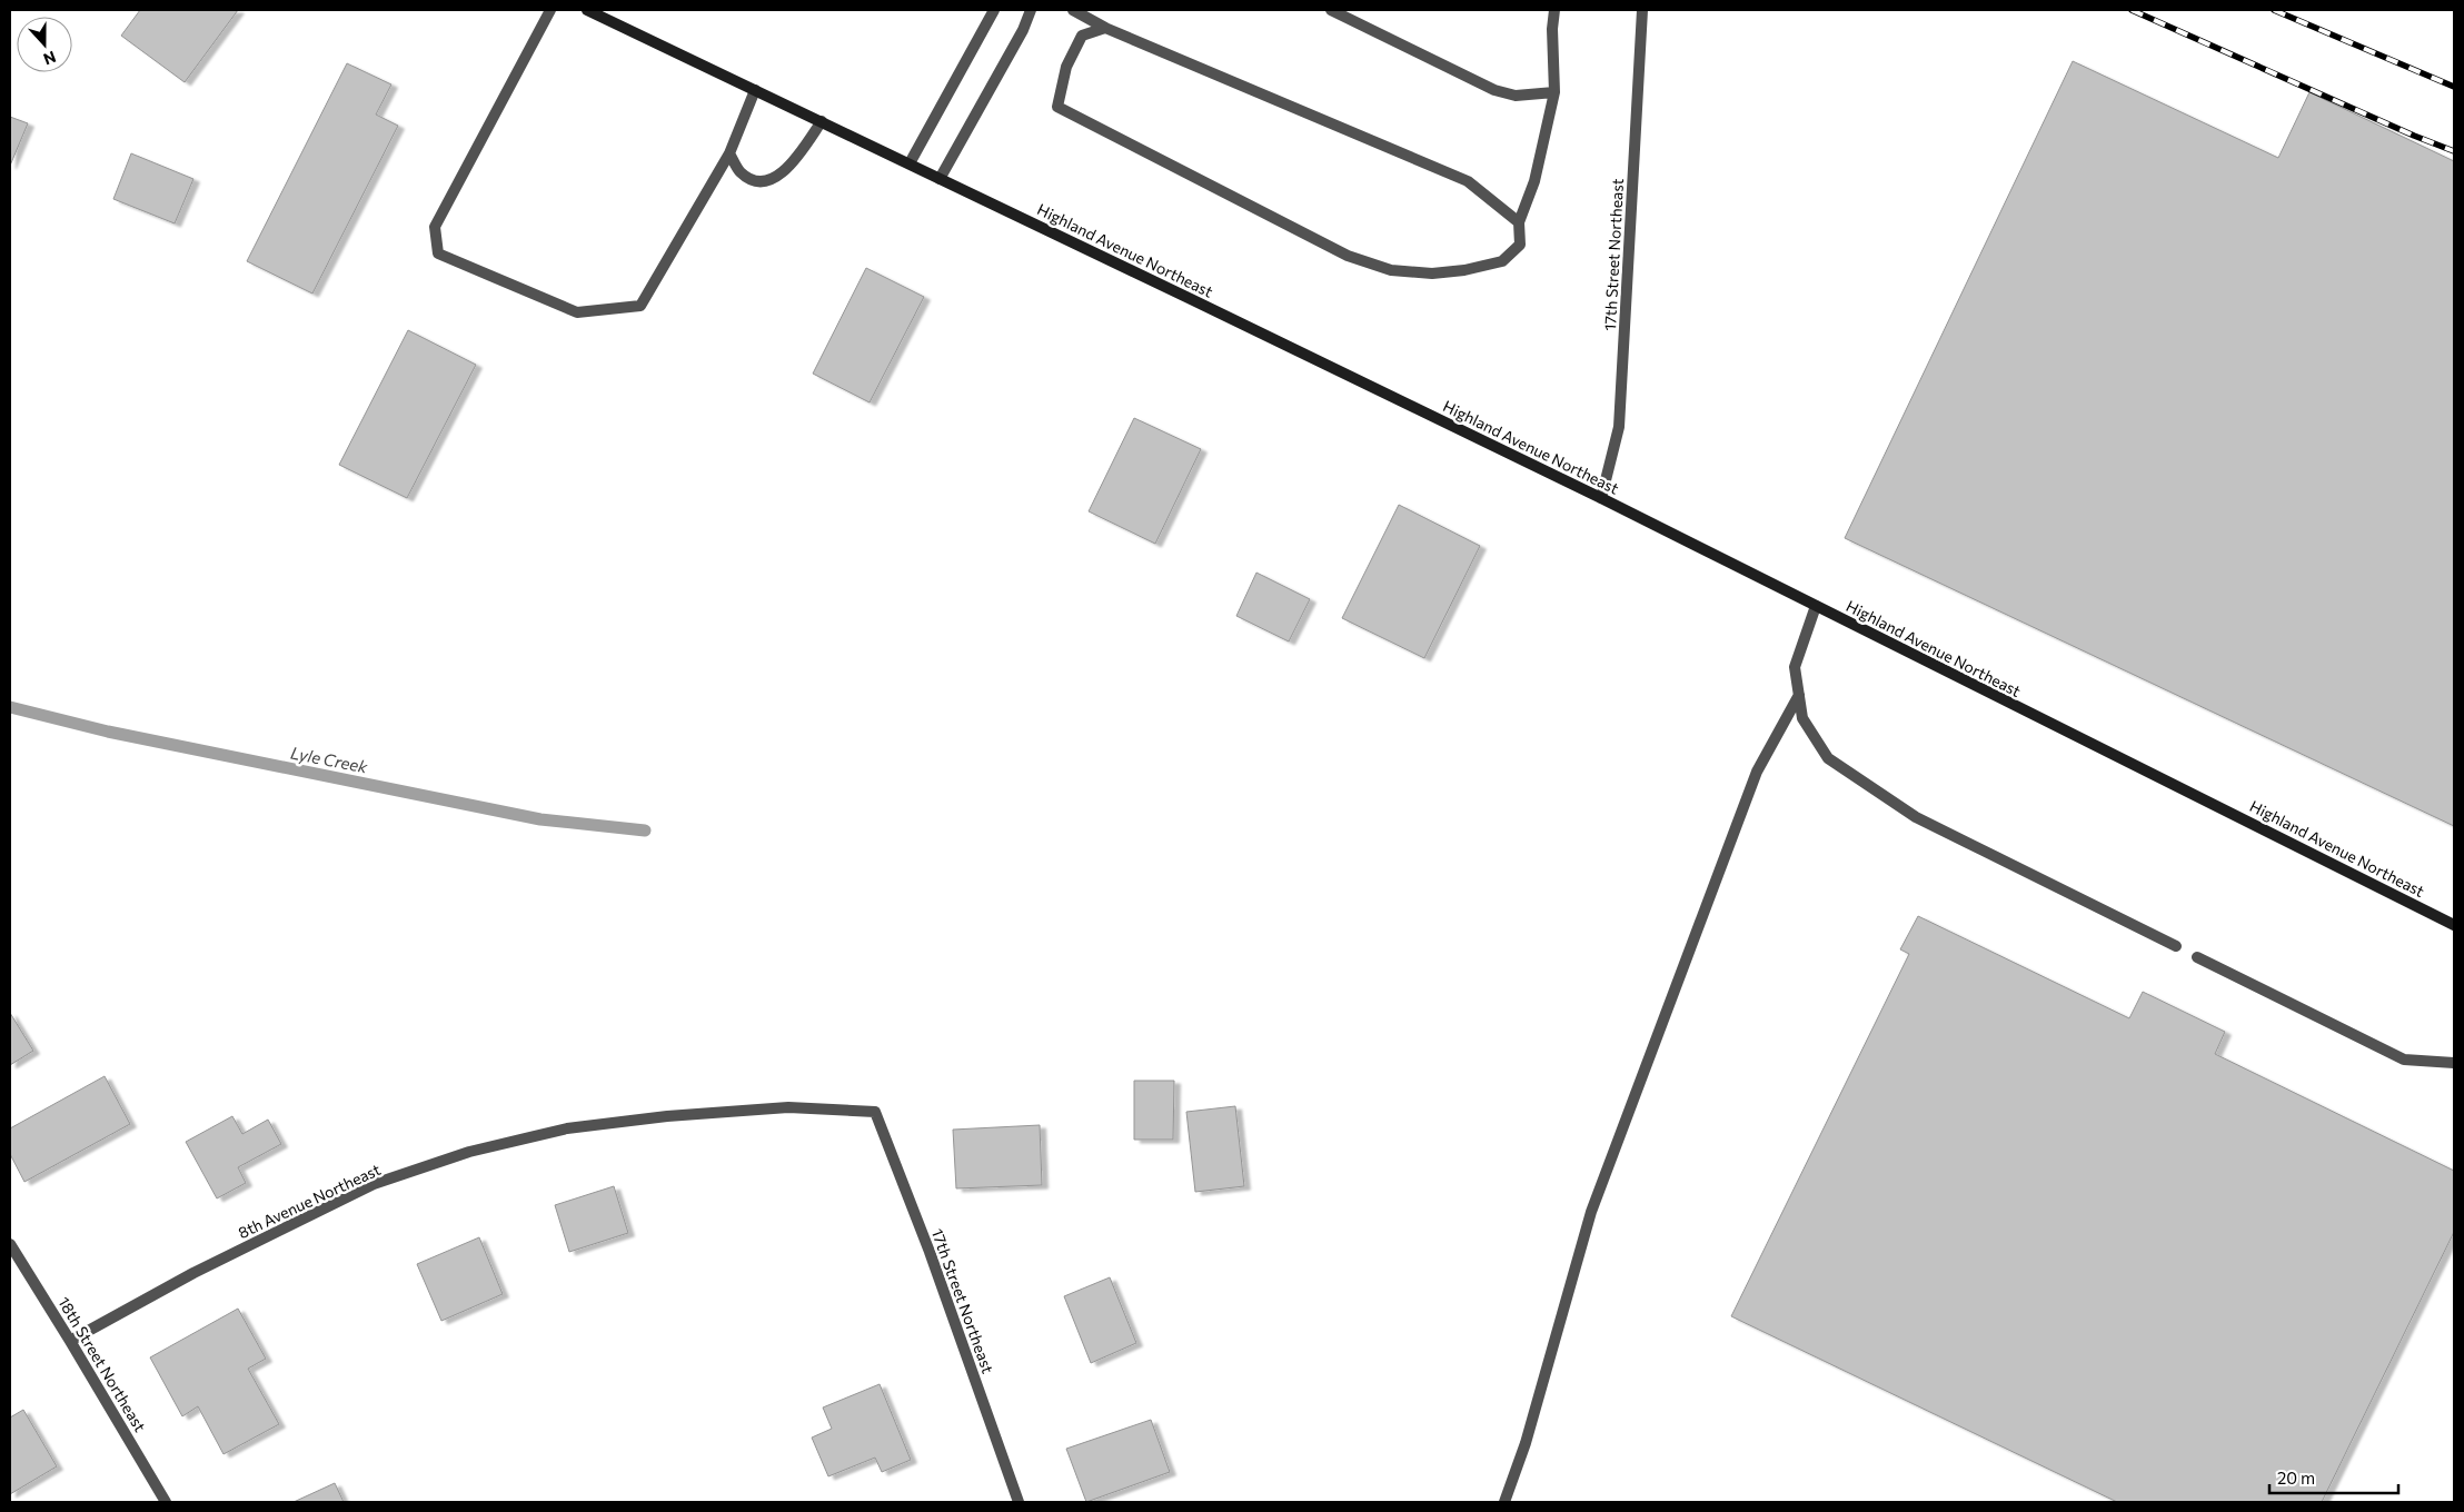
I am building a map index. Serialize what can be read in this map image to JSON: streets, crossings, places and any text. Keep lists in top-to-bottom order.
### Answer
{
  "streets": {
    "main road": ["Highland Avenue Northeast"],
    "street": ["17th Street Northeast", "8th Avenue Northeast", "18th Street Northeast"]
  },
  "crossings": [
    ["Highland Avenue Northeast", "17th Street Northeast"],
    ["17th Street Northeast", "8th Avenue Northeast"],
    ["8th Avenue Northeast", "18th Street Northeast"]
  ],
  "water": ["Lyle Creek"],
  "scale_bar": "20 m",
  "north": "bottom"
}
